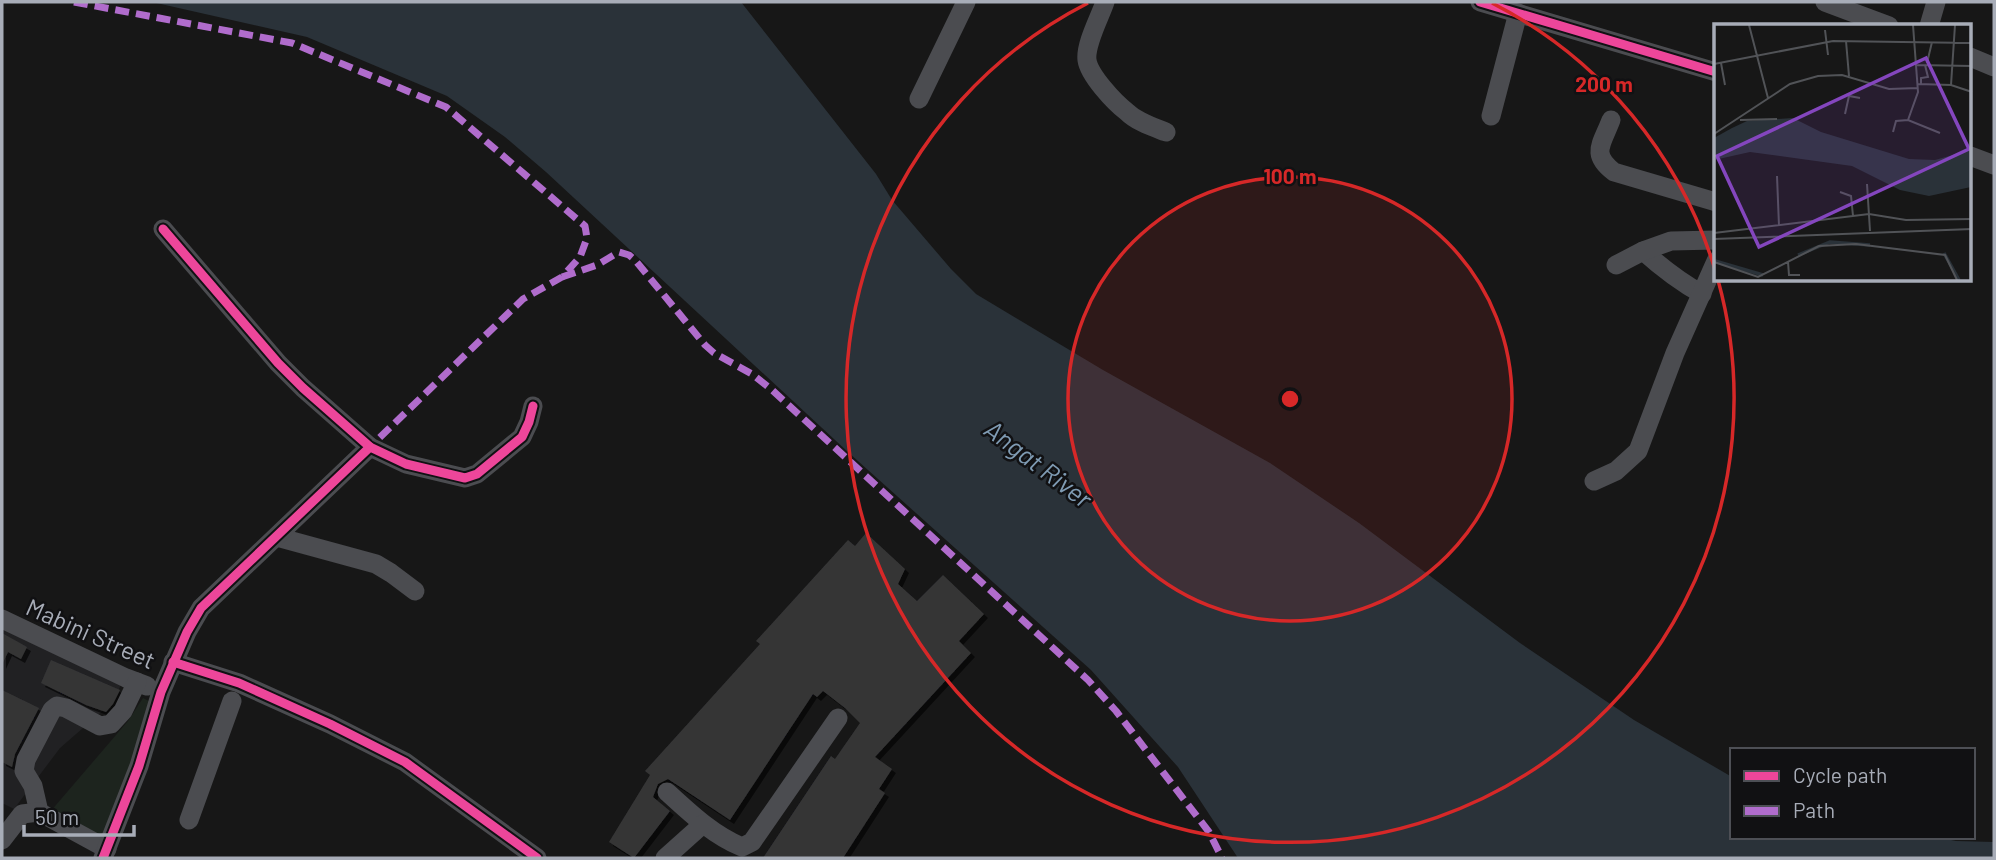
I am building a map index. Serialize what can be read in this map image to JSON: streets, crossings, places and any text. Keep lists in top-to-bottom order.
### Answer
{
  "streets": {
    "street": ["Mabini Street"]
  },
  "water": ["Angat River"],
  "legend": ["Cycle path", "Path"],
  "scale_bar": "50 m",
  "rings": ["200 m", "100 m"]
}
